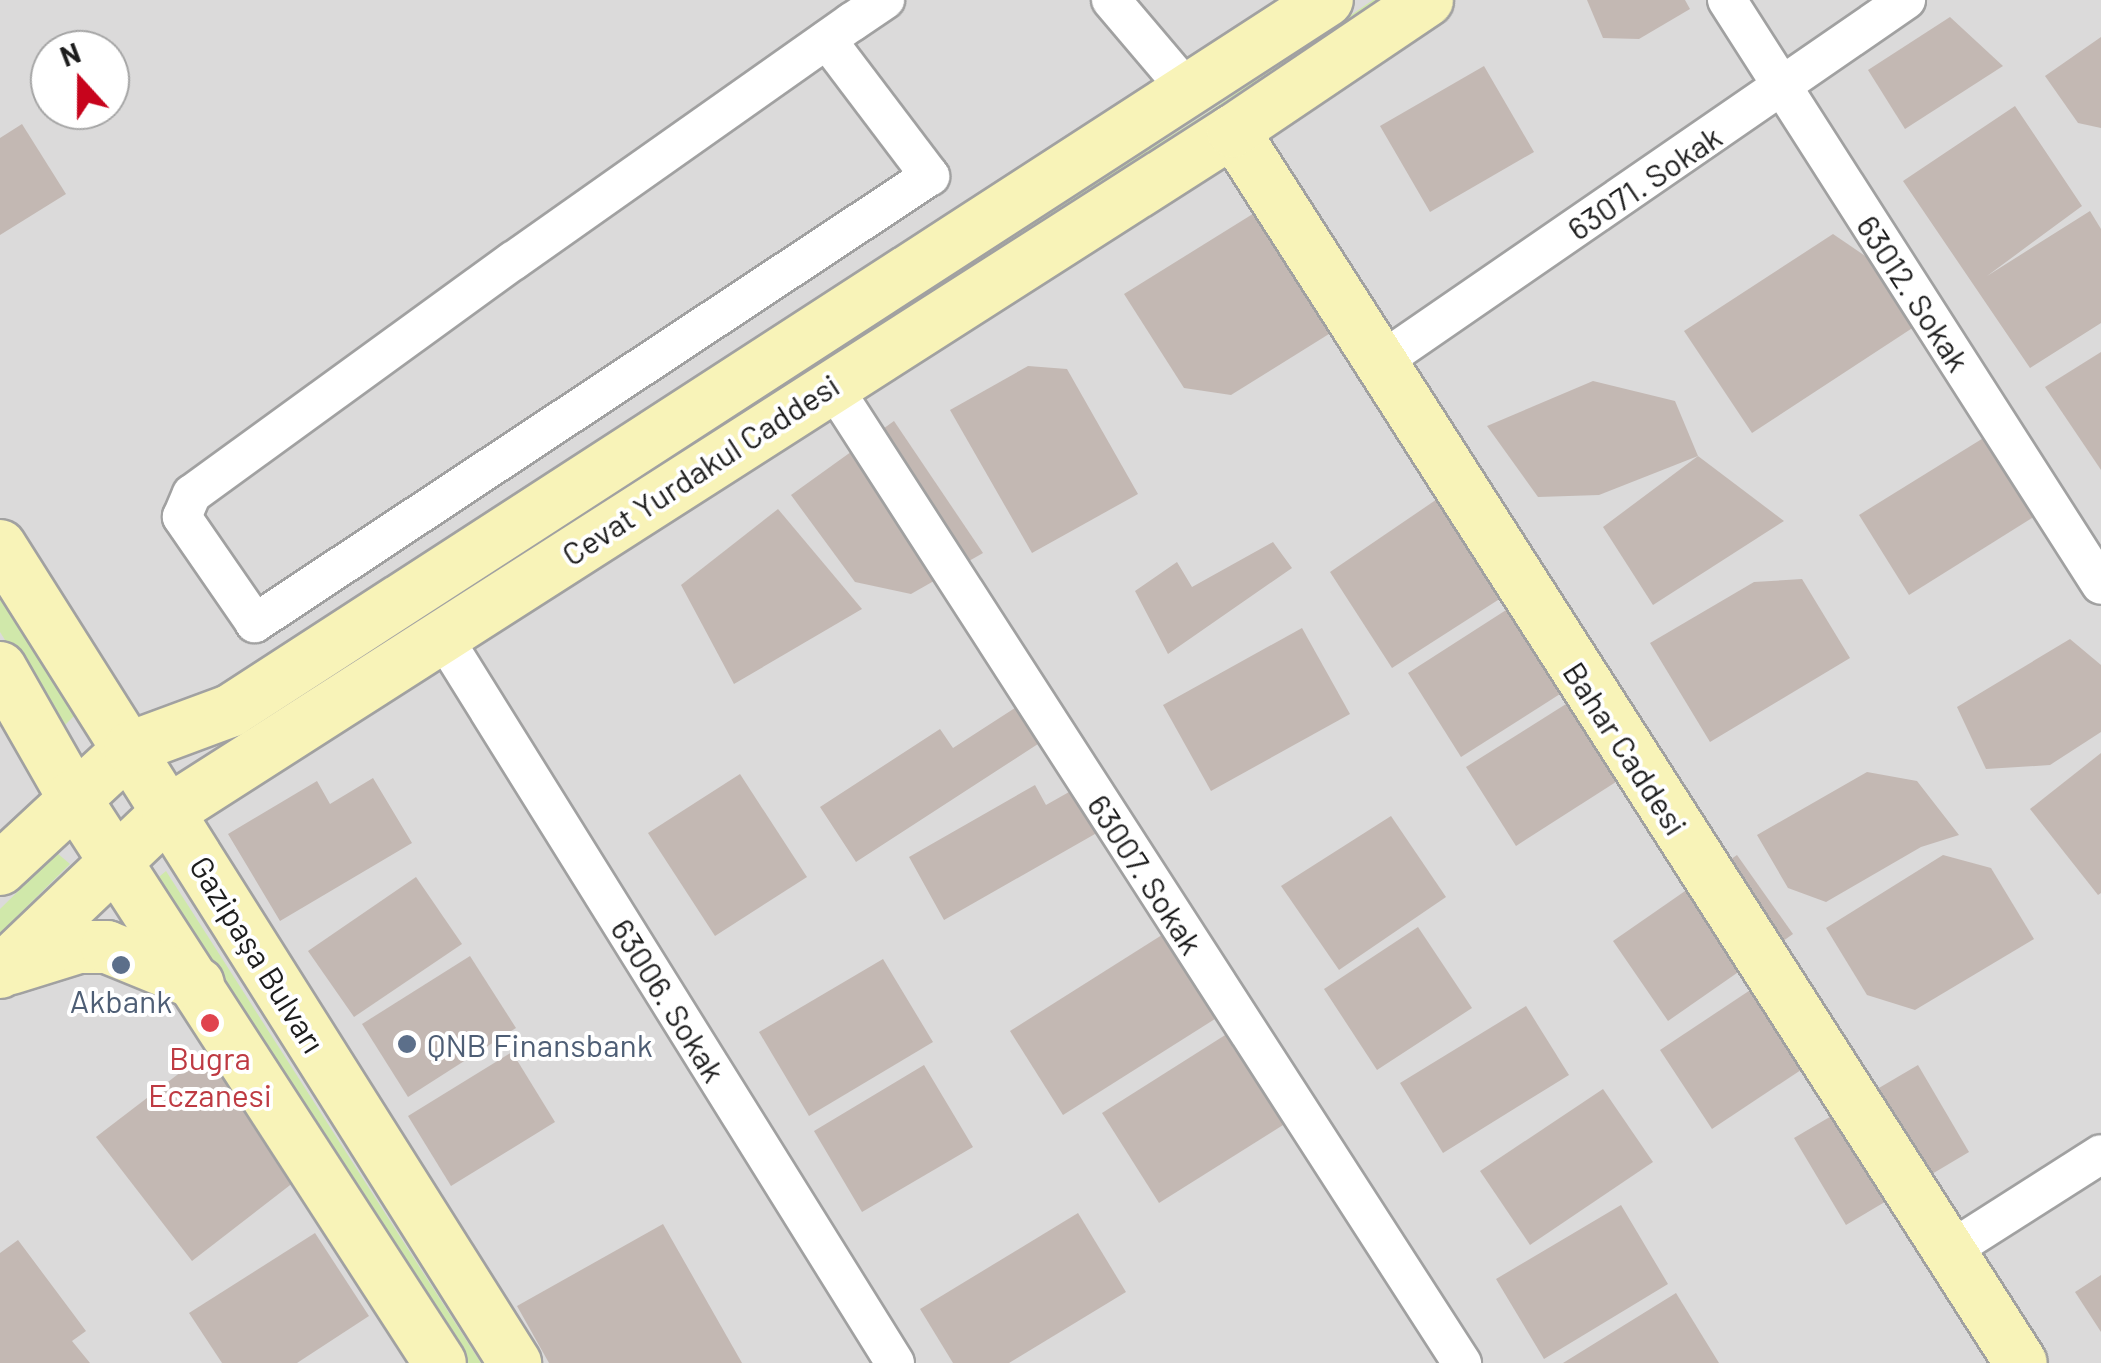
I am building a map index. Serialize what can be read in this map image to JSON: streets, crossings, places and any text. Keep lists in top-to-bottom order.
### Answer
{
  "streets": {
    "main road": ["Cevat Yurdakul Caddesi", "Bahar Caddesi", "Gazipaşa Bulvarı"],
    "street": [
      "63071. Sokak",
      "63012. Sokak",
      "63007. Sokak",
      "63006. Sokak"
    ]
  },
  "crossings": [
    ["63071. Sokak", "63012. Sokak"],
    ["63071. Sokak", "Bahar Caddesi"],
    ["Cevat Yurdakul Caddesi", "Bahar Caddesi"],
    ["Cevat Yurdakul Caddesi", "63007. Sokak"],
    ["Cevat Yurdakul Caddesi", "Gazipaşa Bulvarı"],
    ["Cevat Yurdakul Caddesi", "63006. Sokak"]
  ],
  "places": ["Akbank", "Bugra Eczanesi", "QNB Finansbank"],
  "north": "top"
}
